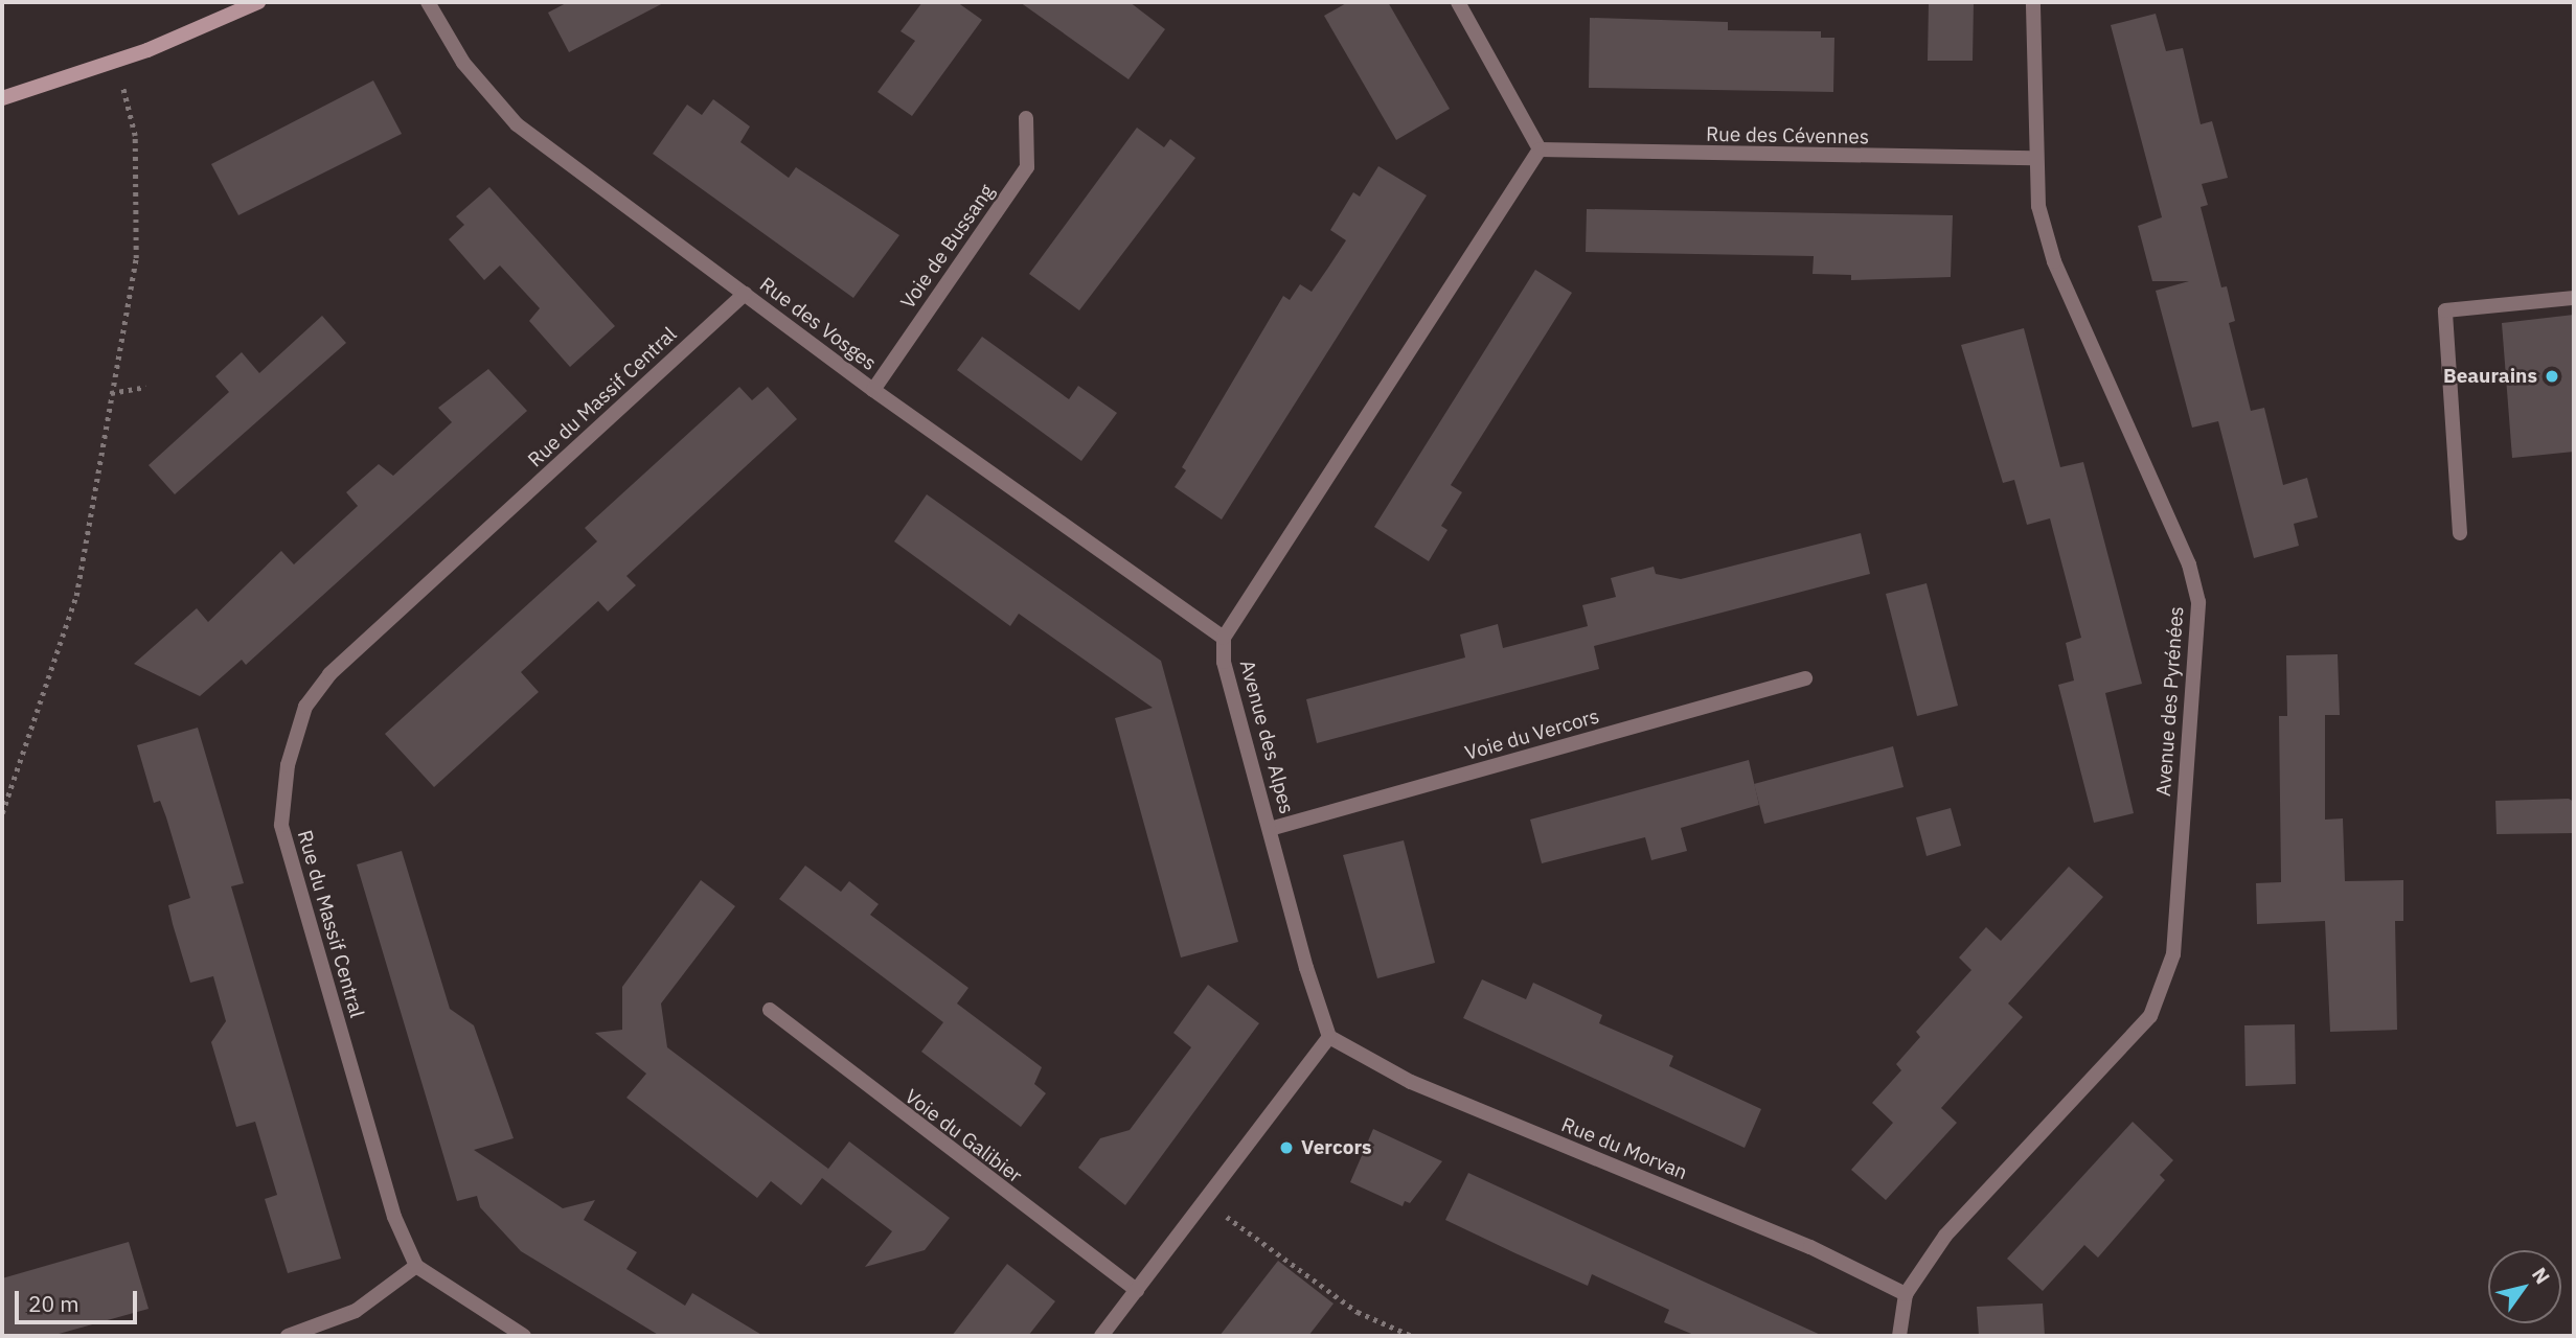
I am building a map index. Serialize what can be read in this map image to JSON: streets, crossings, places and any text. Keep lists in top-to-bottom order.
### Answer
{
  "streets": {
    "street": [
      "Rue des Cévennes",
      "Voie de Bussang",
      "Rue des Vosges",
      "Rue du Massif Central",
      "Avenue des Pyrénées",
      "Voie du Vercors",
      "Avenue des Alpes",
      "Voie du Galibier",
      "Rue du Morvan"
    ]
  },
  "crossings": [
    ["Rue des Cévennes", "Avenue des Pyrénées"],
    ["Rue des Cévennes", "Avenue des Alpes"],
    ["Voie de Bussang", "Rue des Vosges"],
    ["Rue des Vosges", "Rue du Massif Central"],
    ["Rue des Vosges", "Avenue des Alpes"],
    ["Avenue des Pyrénées", "Rue du Morvan"],
    ["Voie du Vercors", "Avenue des Alpes"],
    ["Avenue des Alpes", "Rue du Morvan"]
  ],
  "places": ["Beaurains", "Vercors"],
  "scale_bar": "20 m",
  "north": "top right"
}
